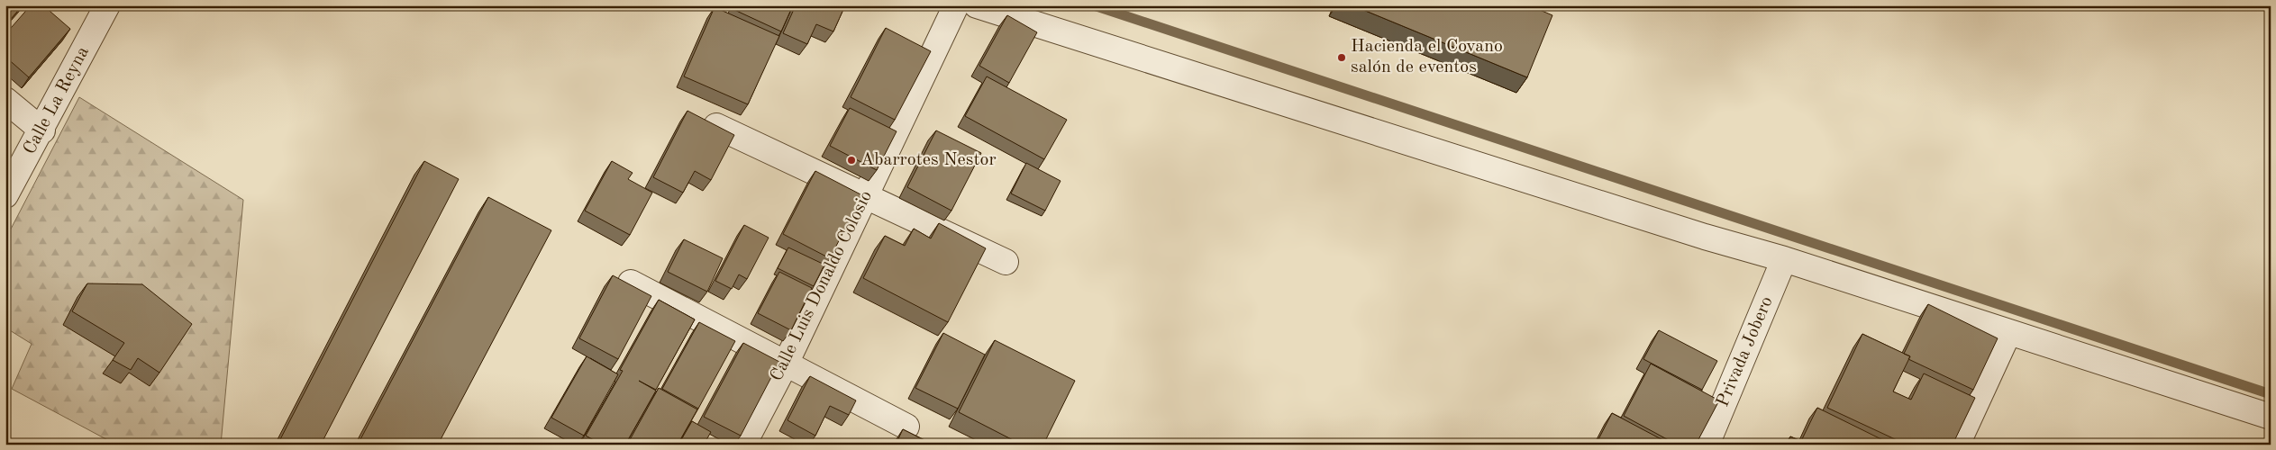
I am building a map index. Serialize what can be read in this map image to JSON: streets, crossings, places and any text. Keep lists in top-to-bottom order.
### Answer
{
  "streets": {
    "street": ["Calle La Reyna", "Calle Luis Donaldo Colosio", "Privada Jobero"]
  },
  "places": ["Hacienda el Covano salón de eventos", "Abarrotes Nestor"]
}
